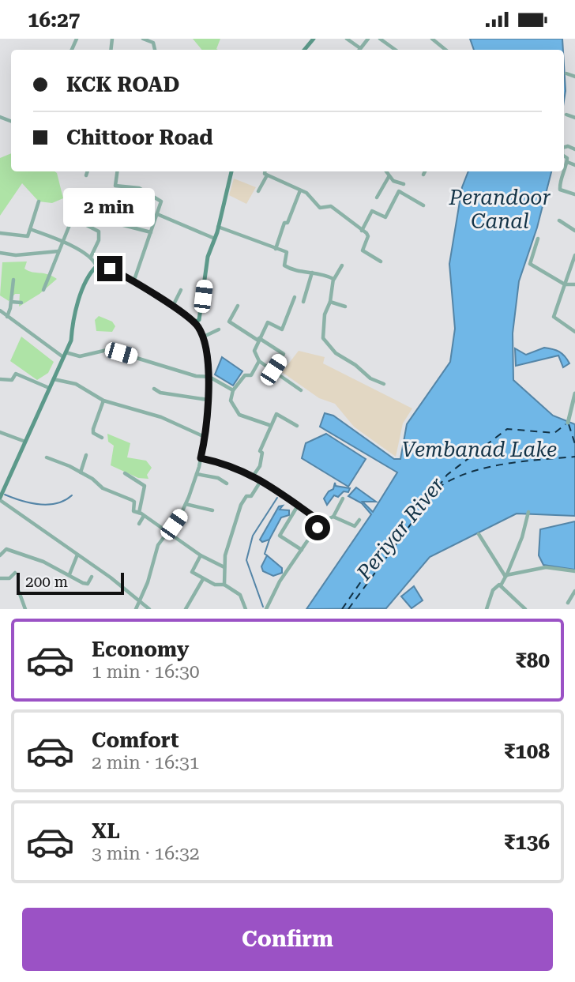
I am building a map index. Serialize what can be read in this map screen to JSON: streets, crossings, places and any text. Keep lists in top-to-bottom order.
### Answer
{
  "water": ["Perandoor Canal", "Vembanad Lake", "Periyar River"],
  "scale_bar": "200 m",
  "page": {
    "status": "16:27",
    "banner": ["KCK ROAD", "Chittoor Road"],
    "bubble": "2 min",
    "scale": "200 m",
    "list": [
      {
        "name": "Economy",
        "note": "1 min · 16:30",
        "value": "₹80"
      },
      {
        "name": "Comfort",
        "note": "2 min · 16:31",
        "value": "₹108"
      },
      {
        "name": "XL",
        "note": "3 min · 16:32",
        "value": "₹136"
      }
    ],
    "buttons": "Confirm"
  }
}
